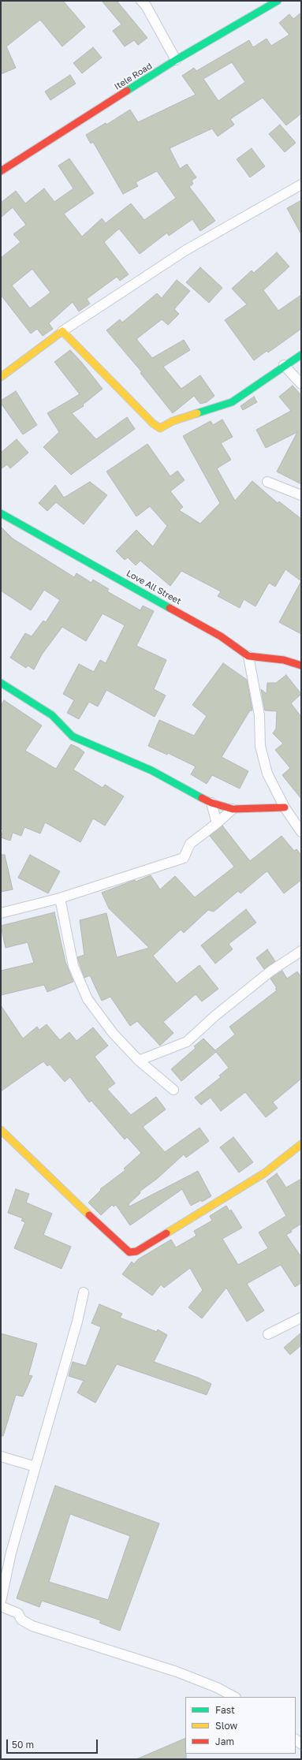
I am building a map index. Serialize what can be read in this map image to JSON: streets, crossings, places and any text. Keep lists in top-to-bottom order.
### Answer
{
  "streets": {
    "street": ["Itele Road", "Love All Street"]
  },
  "legend": ["Fast", "Slow", "Jam"],
  "scale_bar": "50 m"
}
